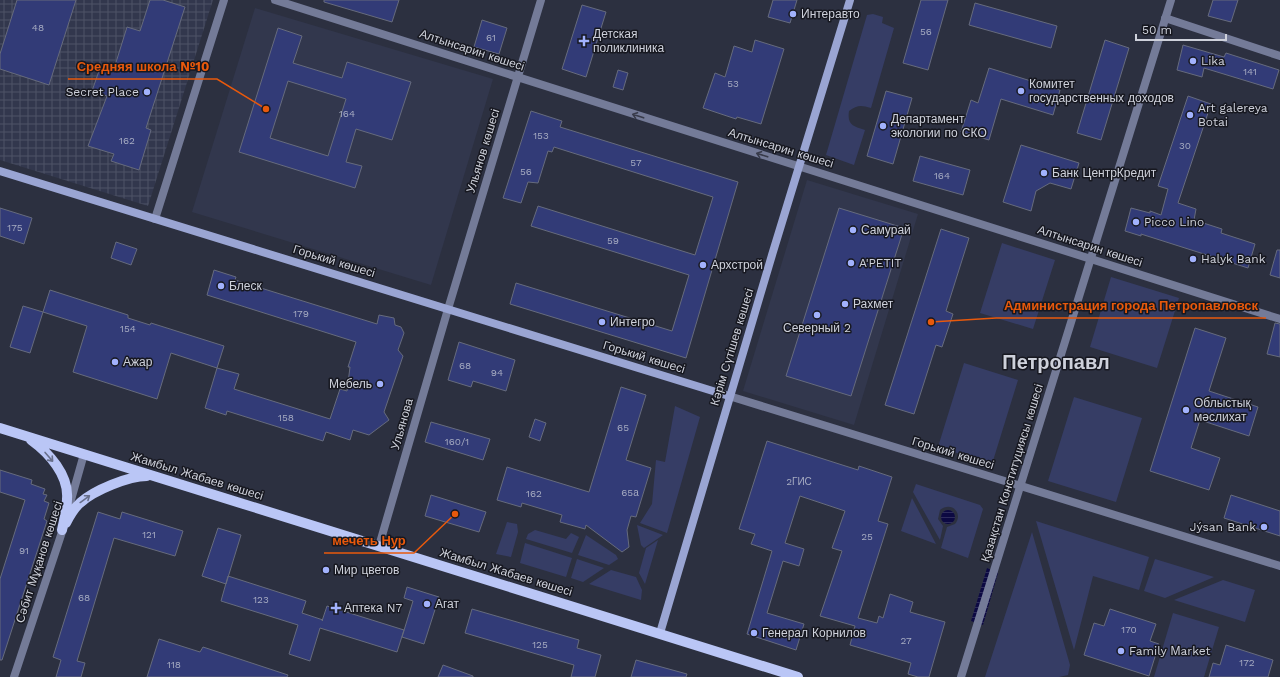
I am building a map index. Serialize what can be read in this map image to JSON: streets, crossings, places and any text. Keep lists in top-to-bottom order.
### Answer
{
  "streets": {
    "main road": ["Горький көшесі", "Кәрім Сүтішев көшесі", "Жамбыл Жабаев көшесі"],
    "street": [
      "Алтынсарин көшесі",
      "Ульянов көшесі",
      "Ульянова",
      "Қазақстан Конституциясы көшесі",
      "Сәбит Мұқанов көшесі"
    ]
  },
  "crossings": [
    ["Алтынсарин көшесі", "Ульянов көшесі"],
    ["Алтынсарин көшесі", "Кәрім Сүтішев көшесі"],
    ["Алтынсарин көшесі", "Қазақстан Конституциясы көшесі"],
    ["Ульянов көшесі", "Горький көшесі"],
    ["Ульянов көшесі", "Ульянова"],
    ["Горький көшесі", "Кәрім Сүтішев көшесі"],
    ["Горький көшесі", "Ульянова"],
    ["Горький көшесі", "Қазақстан Конституциясы көшесі"],
    ["Кәрім Сүтішев көшесі", "Жамбыл Жабаев көшесі"],
    ["Ульянова", "Жамбыл Жабаев көшесі"],
    ["Жамбыл Жабаев көшесі", "Сәбит Мұқанов көшесі"]
  ],
  "districts": ["Петропавл"],
  "places": {
    "other": [
      "Интеравто",
      "Lika",
      "Комитет государственных доходов",
      "Secret Place",
      "Средняя школа №10",
      "Art galereya Botai",
      "Департамент экологии по СКО",
      "Банк ЦентрКредит",
      "Picco Lino",
      "Самурай",
      "Halyk Bank",
      "A'PETIT",
      "Архстрой",
      "Блеск",
      "Рахмет",
      "Северный 2",
      "Интегро",
      "Администрация города Петропавловск",
      "Ажар",
      "Мебель",
      "Облыстық мәслихат",
      "мечеть Нур",
      "Jýsan Bank",
      "Мир цветов",
      "Агат",
      "Генерал Корнилов",
      "Family Мarket"
    ],
    "health": ["Детская поликлиника", "Аптека N7"]
  },
  "house_numbers": [
    "48",
    "56",
    "61",
    "141",
    "53",
    "164",
    "153",
    "162",
    "30",
    "57",
    "56",
    "164",
    "175",
    "59",
    "179",
    "154",
    "68",
    "94",
    "158",
    "65",
    "160/1",
    "2ГИС",
    "65а",
    "162",
    "121",
    "25",
    "91",
    "68",
    "123",
    "170",
    "27",
    "125",
    "172",
    "118"
  ],
  "scale_bar": "50 m"
}
